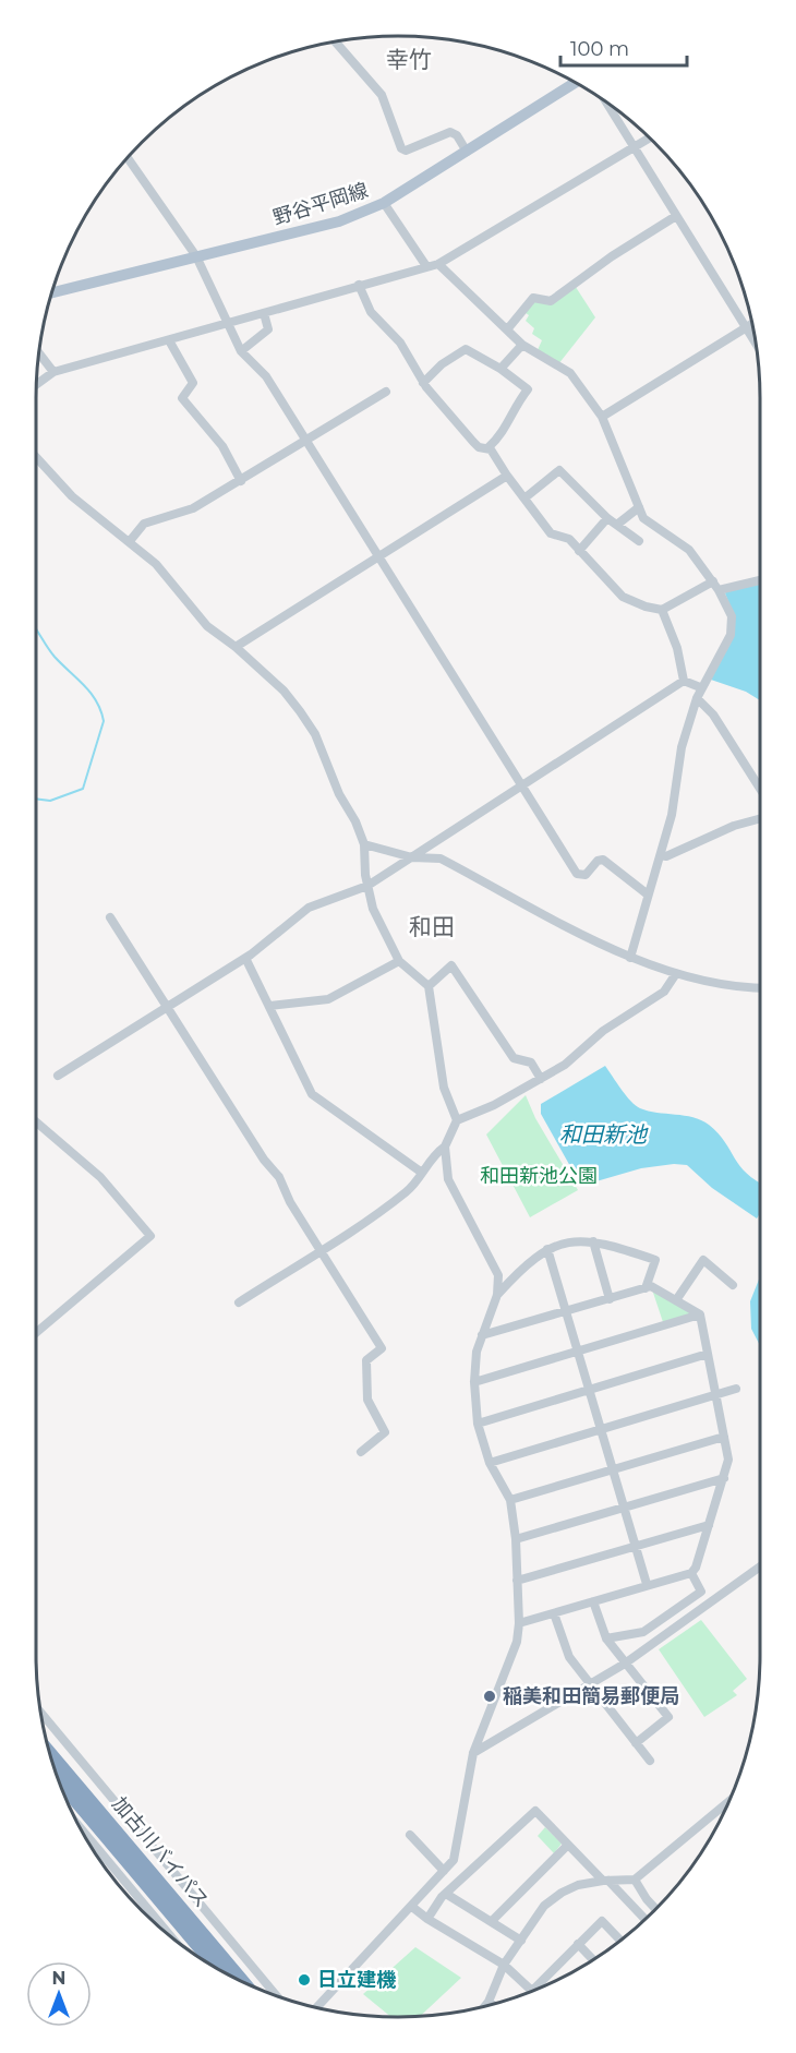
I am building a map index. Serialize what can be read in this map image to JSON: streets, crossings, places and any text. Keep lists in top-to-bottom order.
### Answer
{
  "streets": {
    "highway": ["加古川バイパス"],
    "main road": ["野谷平岡線"]
  },
  "districts": ["幸竹", "和田"],
  "water": ["和田新池"],
  "parks": ["和田新池公園"],
  "places": ["稲美和田簡易郵便局", "日立建機"],
  "scale_bar": "100 m",
  "north": "top"
}
